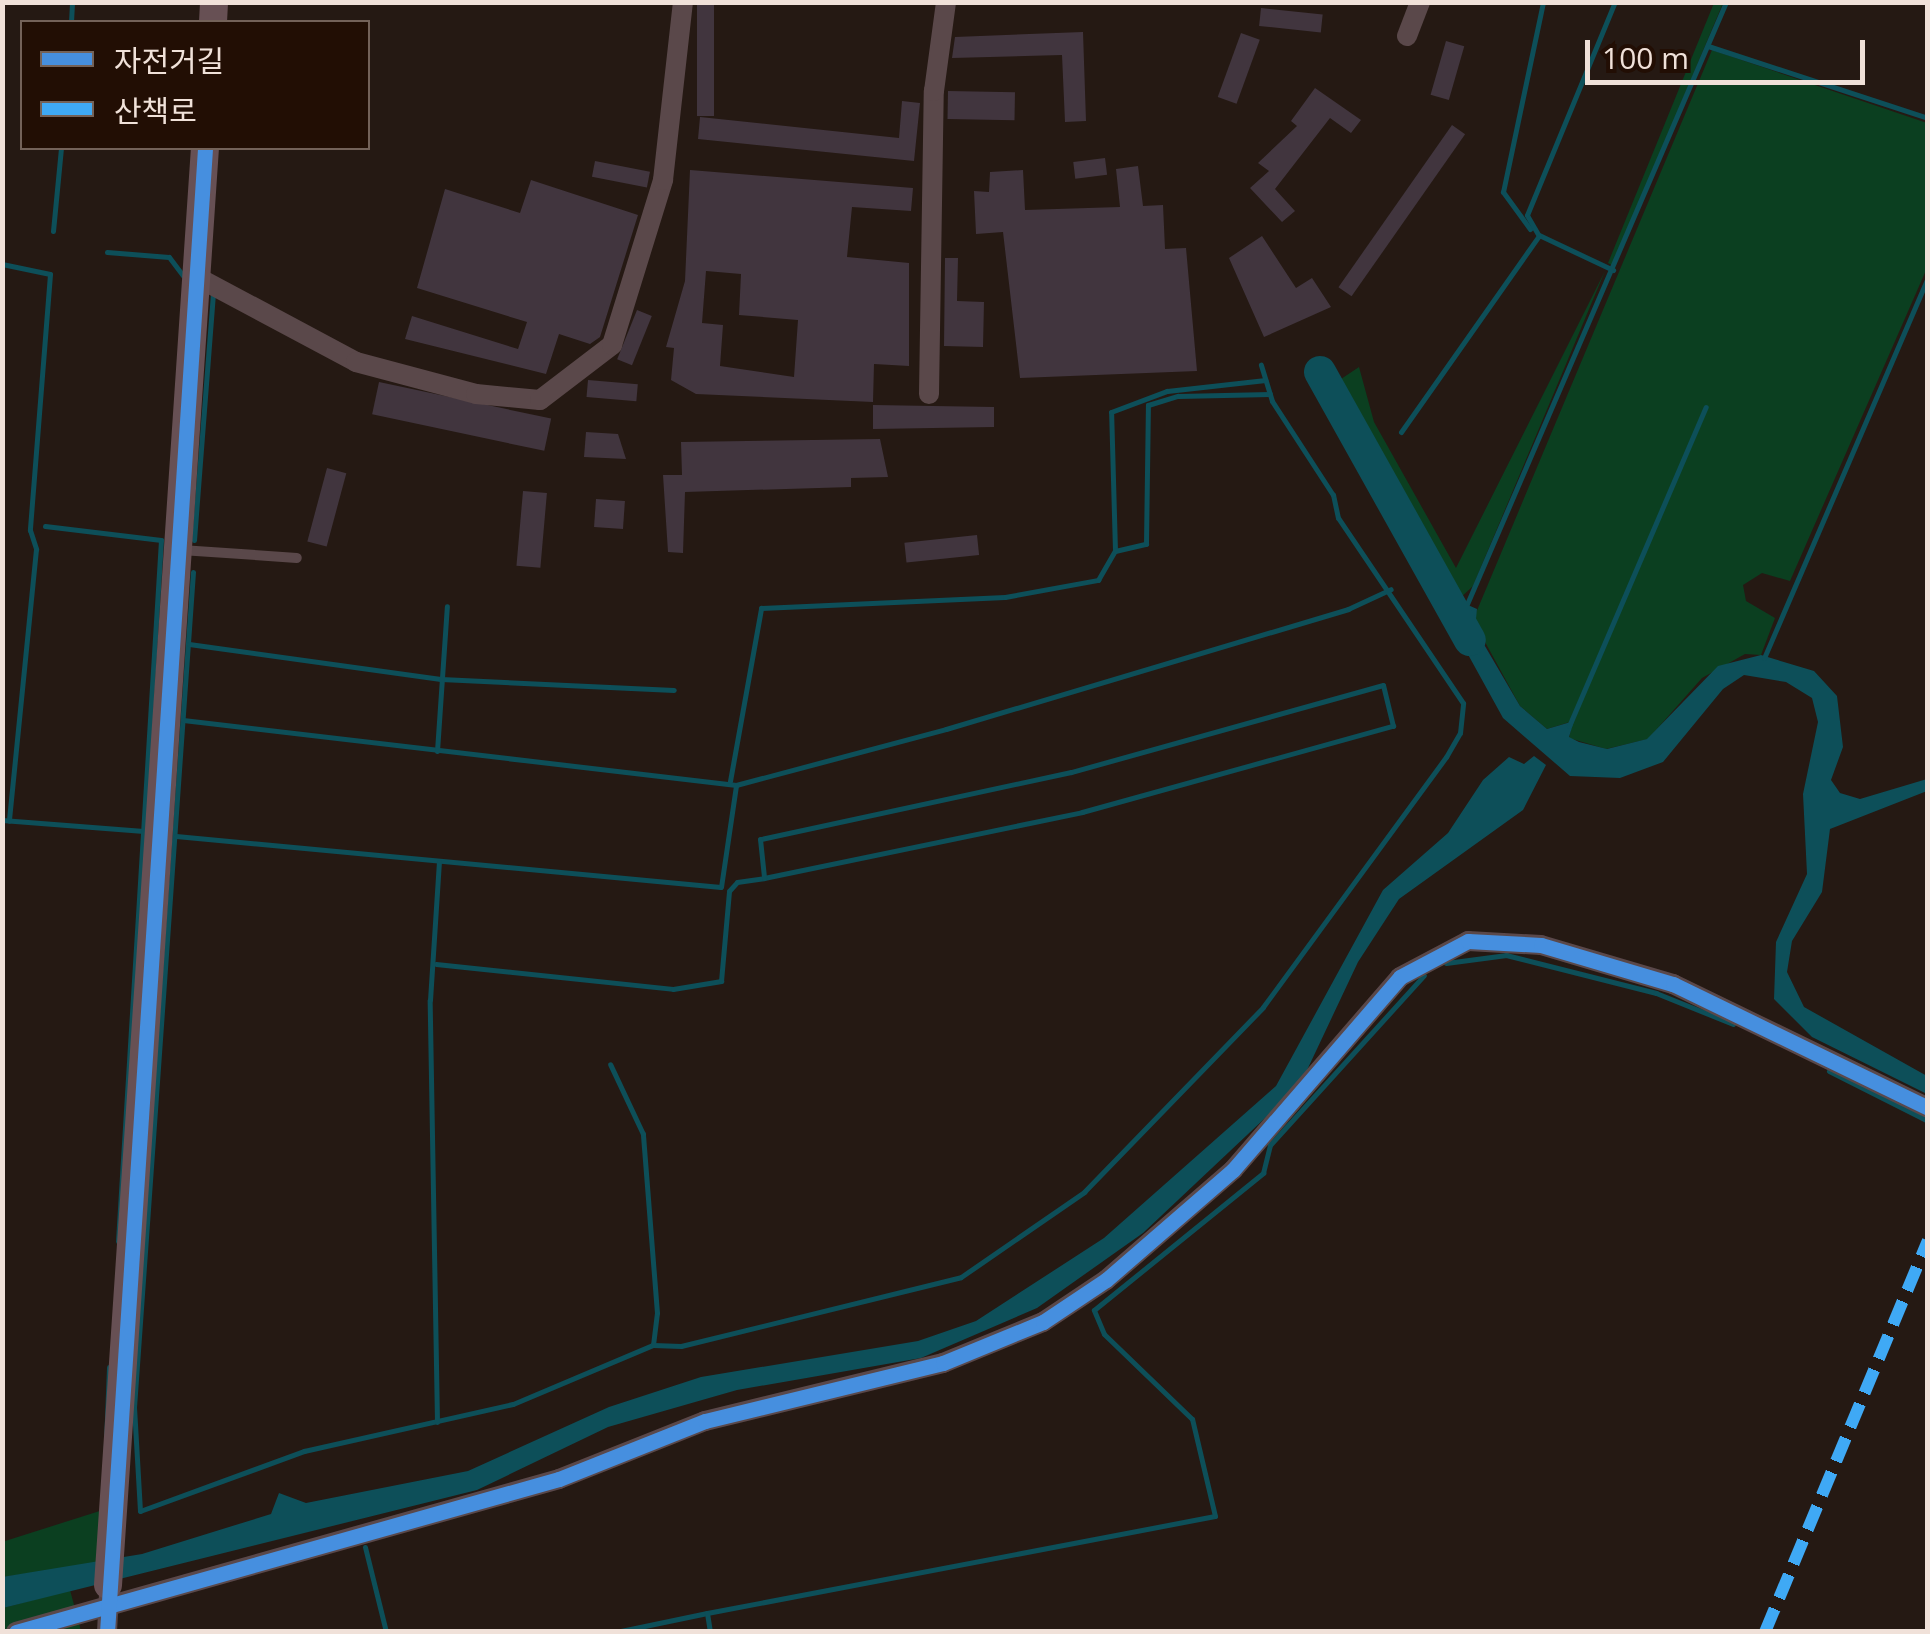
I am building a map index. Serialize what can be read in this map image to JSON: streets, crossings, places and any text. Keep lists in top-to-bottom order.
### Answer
{
  "legend": ["자전거길", "산책로"],
  "scale_bar": "100 m"
}
